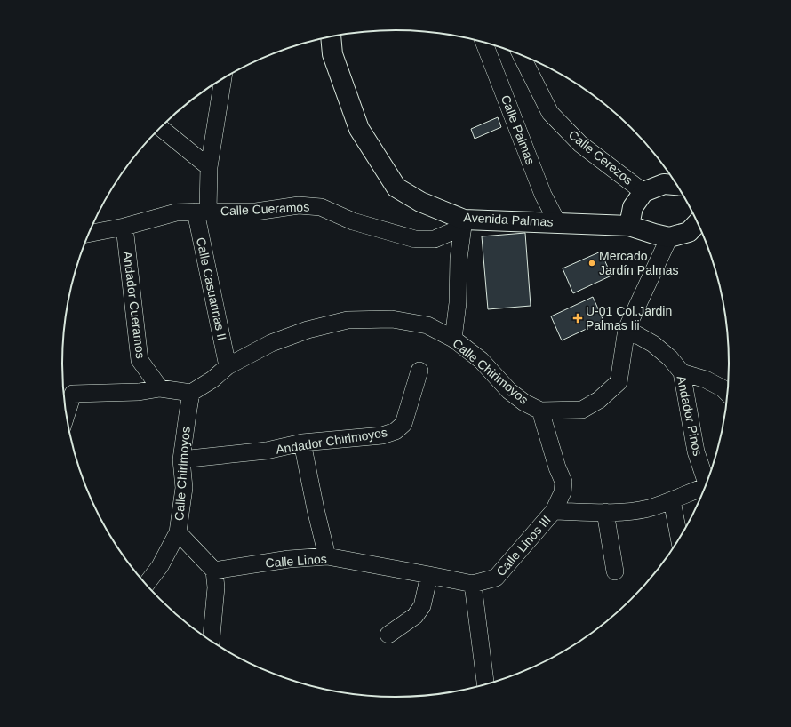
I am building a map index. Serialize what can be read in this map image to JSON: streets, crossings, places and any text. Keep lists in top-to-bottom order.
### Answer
{
  "streets": {
    "main road": ["Avenida Palmas"],
    "street": [
      "Calle Palmas",
      "Calle Cerezos",
      "Calle Cueramos",
      "Calle Casuarinas II",
      "Andador Cueramos",
      "Calle Chirimoyos",
      "Andador Pinos",
      "Andador Chirimoyos",
      "Calle Linos III",
      "Calle Linos"
    ]
  },
  "crossings": [
    ["Calle Palmas", "Avenida Palmas"],
    ["Calle Cueramos", "Avenida Palmas"],
    ["Calle Cueramos", "Calle Casuarinas II"],
    ["Calle Cueramos", "Andador Cueramos"],
    ["Avenida Palmas", "Calle Chirimoyos"],
    ["Calle Casuarinas II", "Calle Chirimoyos"],
    ["Calle Chirimoyos", "Andador Pinos"],
    ["Calle Chirimoyos", "Andador Chirimoyos"],
    ["Calle Chirimoyos", "Calle Linos III"],
    ["Calle Linos III", "Calle Linos"]
  ],
  "places": {
    "other": ["Mercado Jardín Palmas"],
    "health": ["U-01 Col.Jardin Palmas Iii"]
  }
}
